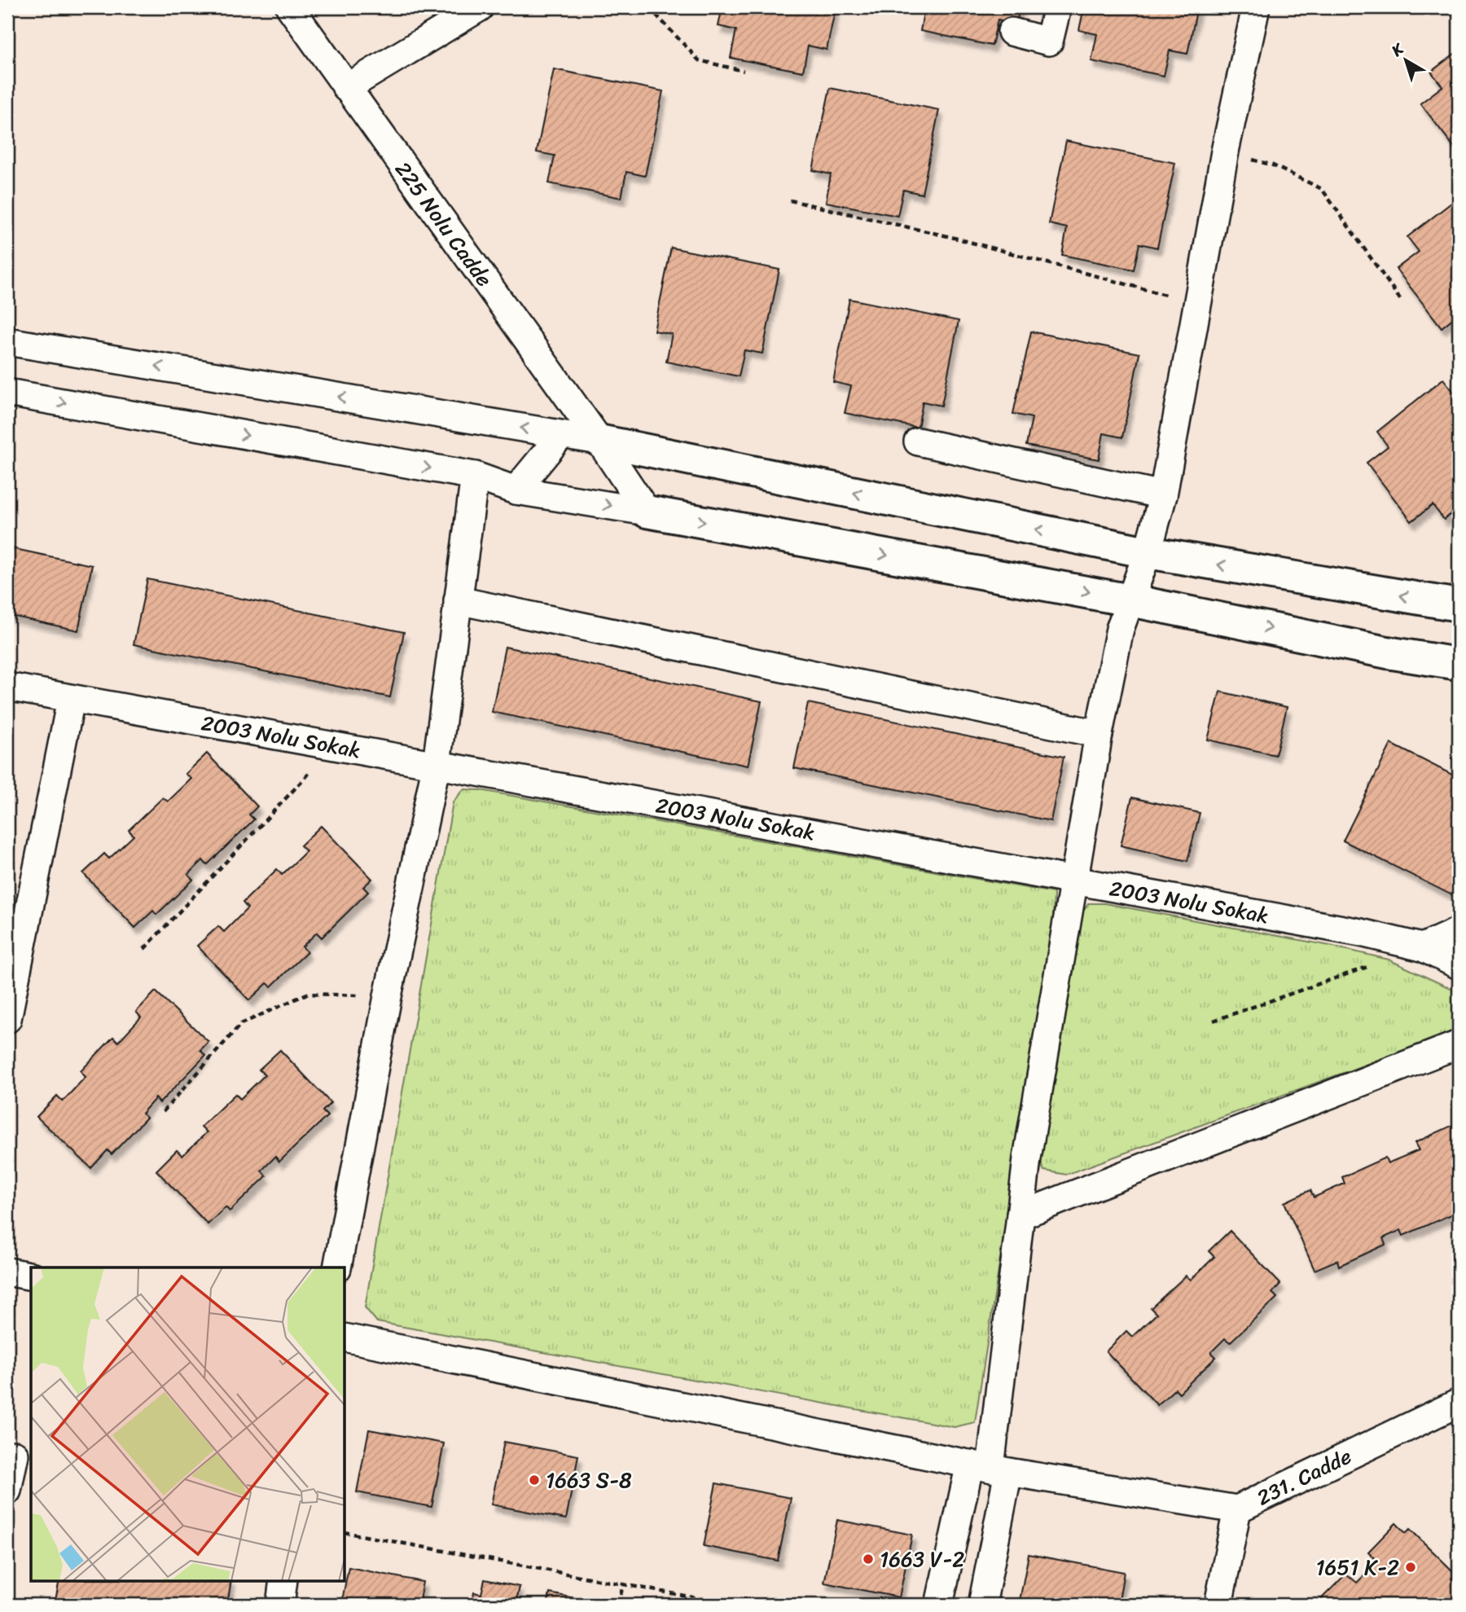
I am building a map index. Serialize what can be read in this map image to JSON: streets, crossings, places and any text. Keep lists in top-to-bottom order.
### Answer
{
  "streets": {
    "street": ["225 Nolu Cadde", "2003 Nolu Sokak", "231. Cadde"]
  },
  "places": ["1663 S-8", "1663 V-2", "1651 K-2"],
  "north": "top left"
}
